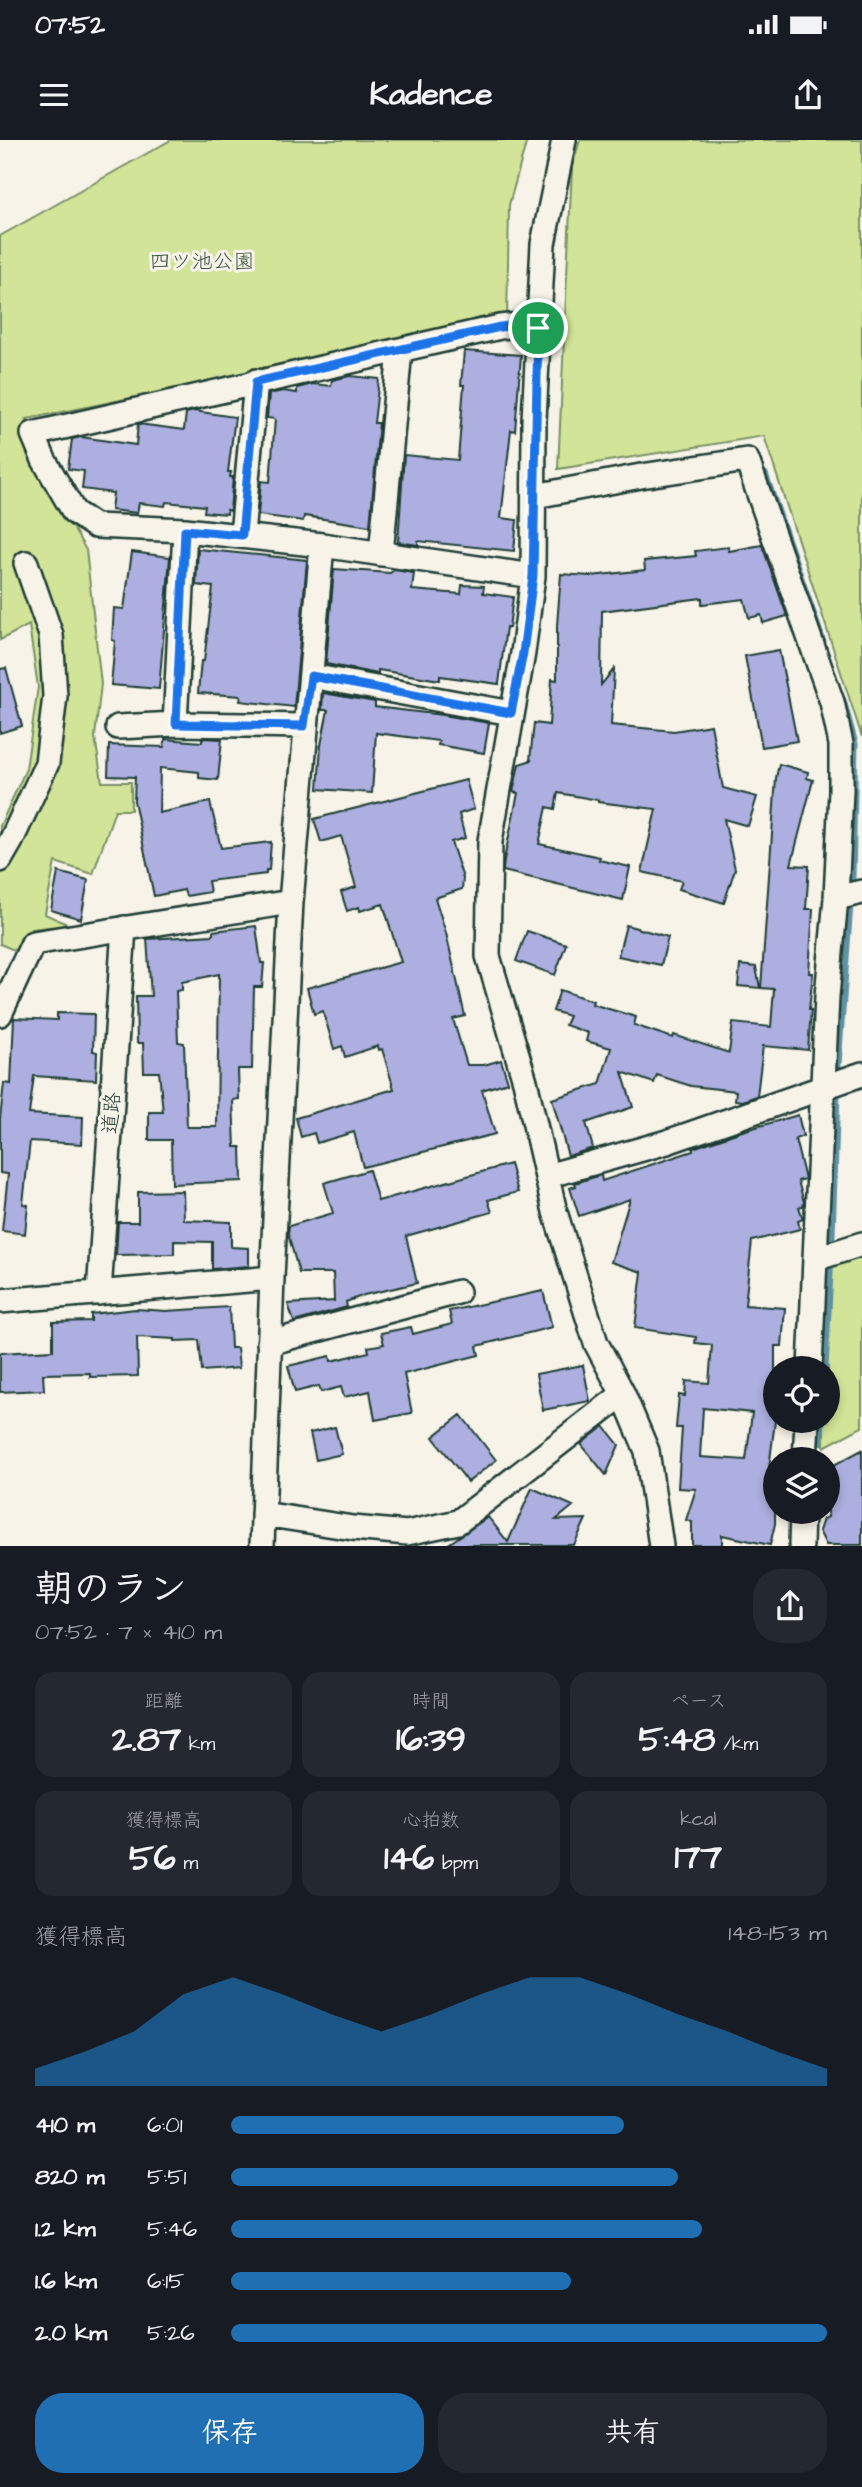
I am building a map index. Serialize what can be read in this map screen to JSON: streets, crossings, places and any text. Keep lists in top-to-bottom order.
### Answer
{
  "streets": {
    "street": ["道路"]
  },
  "parks": ["四ツ池公園"],
  "page": {
    "status": "07:52",
    "header": "Kadence",
    "heading": ["朝のラン", "07:52 · 7 × 410 m"],
    "stats": [
      ["距離", "2.87 km"],
      ["時間", "16:39"],
      ["ペース", "5:48 /km"],
      ["獲得標高", "56 m"],
      ["心拍数", "146 bpm"],
      ["kcal", "177"]
    ],
    "chart": ["獲得標高", "148–153 m"],
    "list": [
      {
        "name": "410 m",
        "note": "6:01"
      },
      {
        "name": "820 m",
        "note": "5:51"
      },
      {
        "name": "1.2 km",
        "note": "5:46"
      },
      {
        "name": "1.6 km",
        "note": "6:15"
      },
      {
        "name": "2.0 km",
        "note": "5:26"
      }
    ],
    "buttons": ["保存", "共有"]
  }
}
